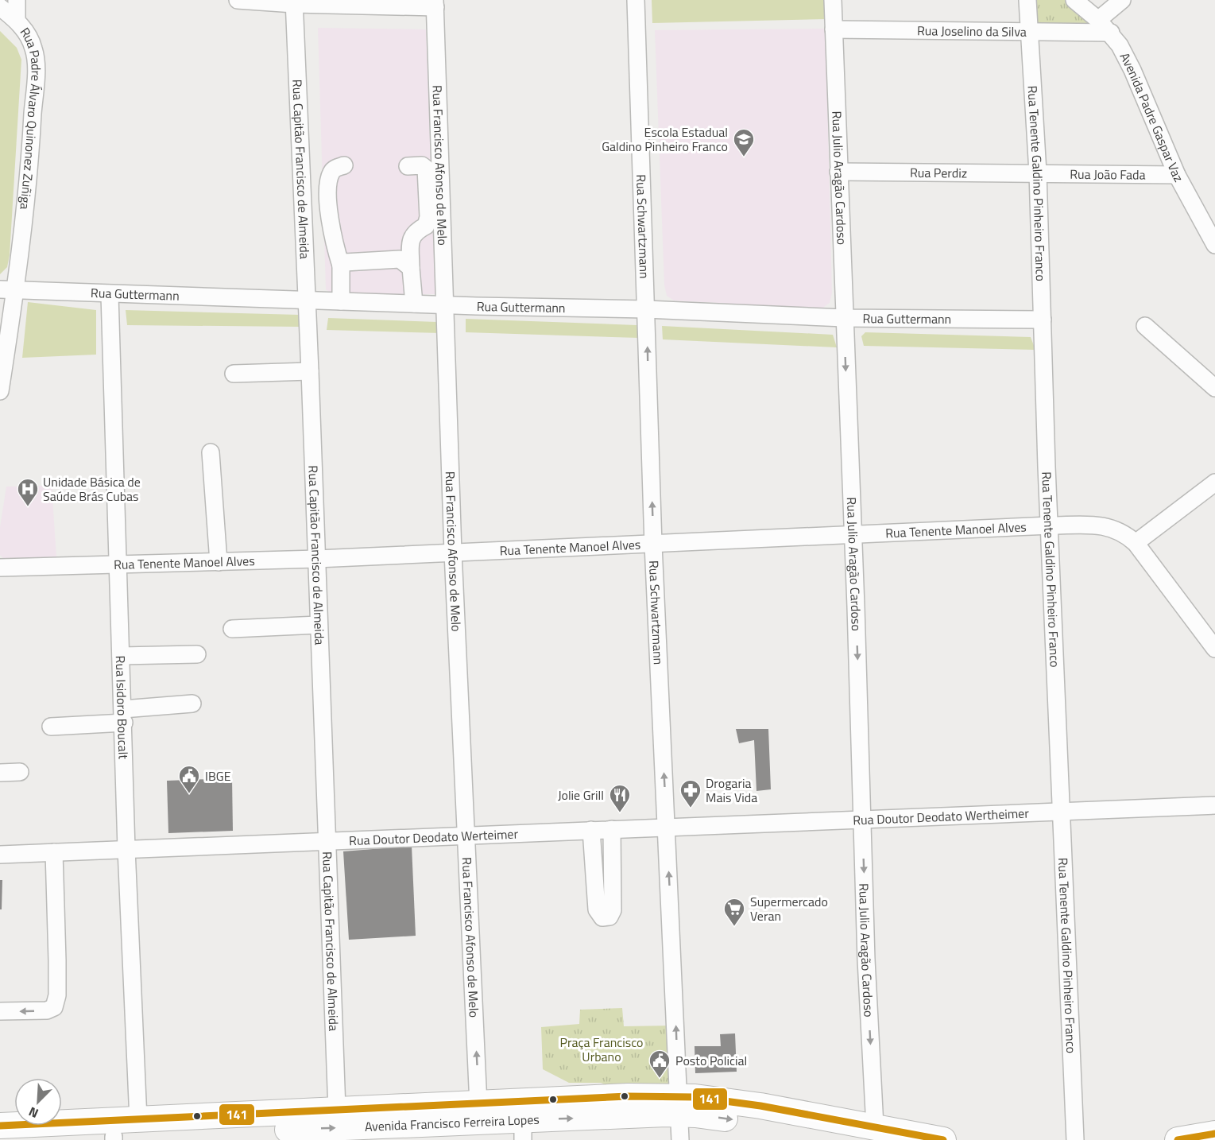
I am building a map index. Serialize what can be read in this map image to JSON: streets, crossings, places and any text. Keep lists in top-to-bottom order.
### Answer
{
  "streets": {
    "highway": ["Avenida Francisco Ferreira Lopes"],
    "street": [
      "Rua Joselino da Silva",
      "Avenida Padre Gaspar Vaz",
      "Rua Padre Álvaro Quinonez Zuñiga",
      "Rua Francisco Afonso de Melo",
      "Rua Capitão Francisco de Almeida",
      "Rua Perdiz",
      "Rua João Fada",
      "Rua Julio Aragão Cardoso",
      "Rua Tenente Galdino Pinheiro Franco",
      "Rua Schwartzmann",
      "Rua Guttermann",
      "Rua Tenente Manoel Alves",
      "Rua Isidoro Boucalt",
      "Rua Doutor Deodato Wertheimer",
      "Rua Doutor Deodato Werteimer"
    ]
  },
  "crossings": [
    ["Rua Joselino da Silva", "Avenida Padre Gaspar Vaz"],
    ["Rua Joselino da Silva", "Rua Julio Aragão Cardoso"],
    ["Rua Joselino da Silva", "Rua Tenente Galdino Pinheiro Franco"],
    ["Avenida Padre Gaspar Vaz", "Rua João Fada"],
    ["Rua Padre Álvaro Quinonez Zuñiga", "Rua Guttermann"],
    ["Rua Francisco Afonso de Melo", "Rua Guttermann"],
    ["Rua Francisco Afonso de Melo", "Rua Tenente Manoel Alves"],
    ["Rua Francisco Afonso de Melo", "Rua Doutor Deodato Werteimer"],
    ["Rua Francisco Afonso de Melo", "Avenida Francisco Ferreira Lopes"],
    ["Rua Capitão Francisco de Almeida", "Rua Guttermann"],
    ["Rua Capitão Francisco de Almeida", "Rua Tenente Manoel Alves"],
    ["Rua Capitão Francisco de Almeida", "Rua Doutor Deodato Werteimer"],
    ["Rua Capitão Francisco de Almeida", "Avenida Francisco Ferreira Lopes"],
    ["Rua Perdiz", "Rua João Fada"],
    ["Rua Perdiz", "Rua Julio Aragão Cardoso"],
    ["Rua Perdiz", "Rua Tenente Galdino Pinheiro Franco"],
    ["Rua João Fada", "Rua Tenente Galdino Pinheiro Franco"],
    ["Rua Julio Aragão Cardoso", "Rua Guttermann"],
    ["Rua Julio Aragão Cardoso", "Rua Tenente Manoel Alves"],
    ["Rua Julio Aragão Cardoso", "Rua Doutor Deodato Wertheimer"],
    ["Rua Julio Aragão Cardoso", "Avenida Francisco Ferreira Lopes"],
    ["Rua Tenente Galdino Pinheiro Franco", "Rua Guttermann"],
    ["Rua Tenente Galdino Pinheiro Franco", "Rua Tenente Manoel Alves"],
    ["Rua Tenente Galdino Pinheiro Franco", "Rua Doutor Deodato Wertheimer"],
    ["Rua Schwartzmann", "Rua Guttermann"],
    ["Rua Schwartzmann", "Rua Tenente Manoel Alves"],
    ["Rua Schwartzmann", "Rua Doutor Deodato Wertheimer"],
    ["Rua Schwartzmann", "Rua Doutor Deodato Werteimer"],
    ["Rua Schwartzmann", "Avenida Francisco Ferreira Lopes"],
    ["Rua Guttermann", "Rua Isidoro Boucalt"],
    ["Rua Tenente Manoel Alves", "Rua Isidoro Boucalt"],
    ["Rua Isidoro Boucalt", "Rua Doutor Deodato Werteimer"],
    ["Rua Isidoro Boucalt", "Avenida Francisco Ferreira Lopes"],
    ["Rua Doutor Deodato Wertheimer", "Rua Doutor Deodato Werteimer"]
  ],
  "one_way": ["Rua Julio Aragão Cardoso", "Rua Schwartzmann"],
  "parks": ["Praça Francisco Urbano"],
  "places": {
    "school or university": ["Escola Estadual Galdino Pinheiro Franco"],
    "hospital": ["Unidade Básica de Saúde Brás Cubas"],
    "public building": ["IBGE", "Posto Policial"],
    "pharmacy": ["Drogaria Mais Vida"],
    "restaurant": ["Jolie Grill"],
    "supermarket": ["Supermercado Veran"]
  },
  "lines": ["transit line 141"],
  "north": "bottom left"
}
